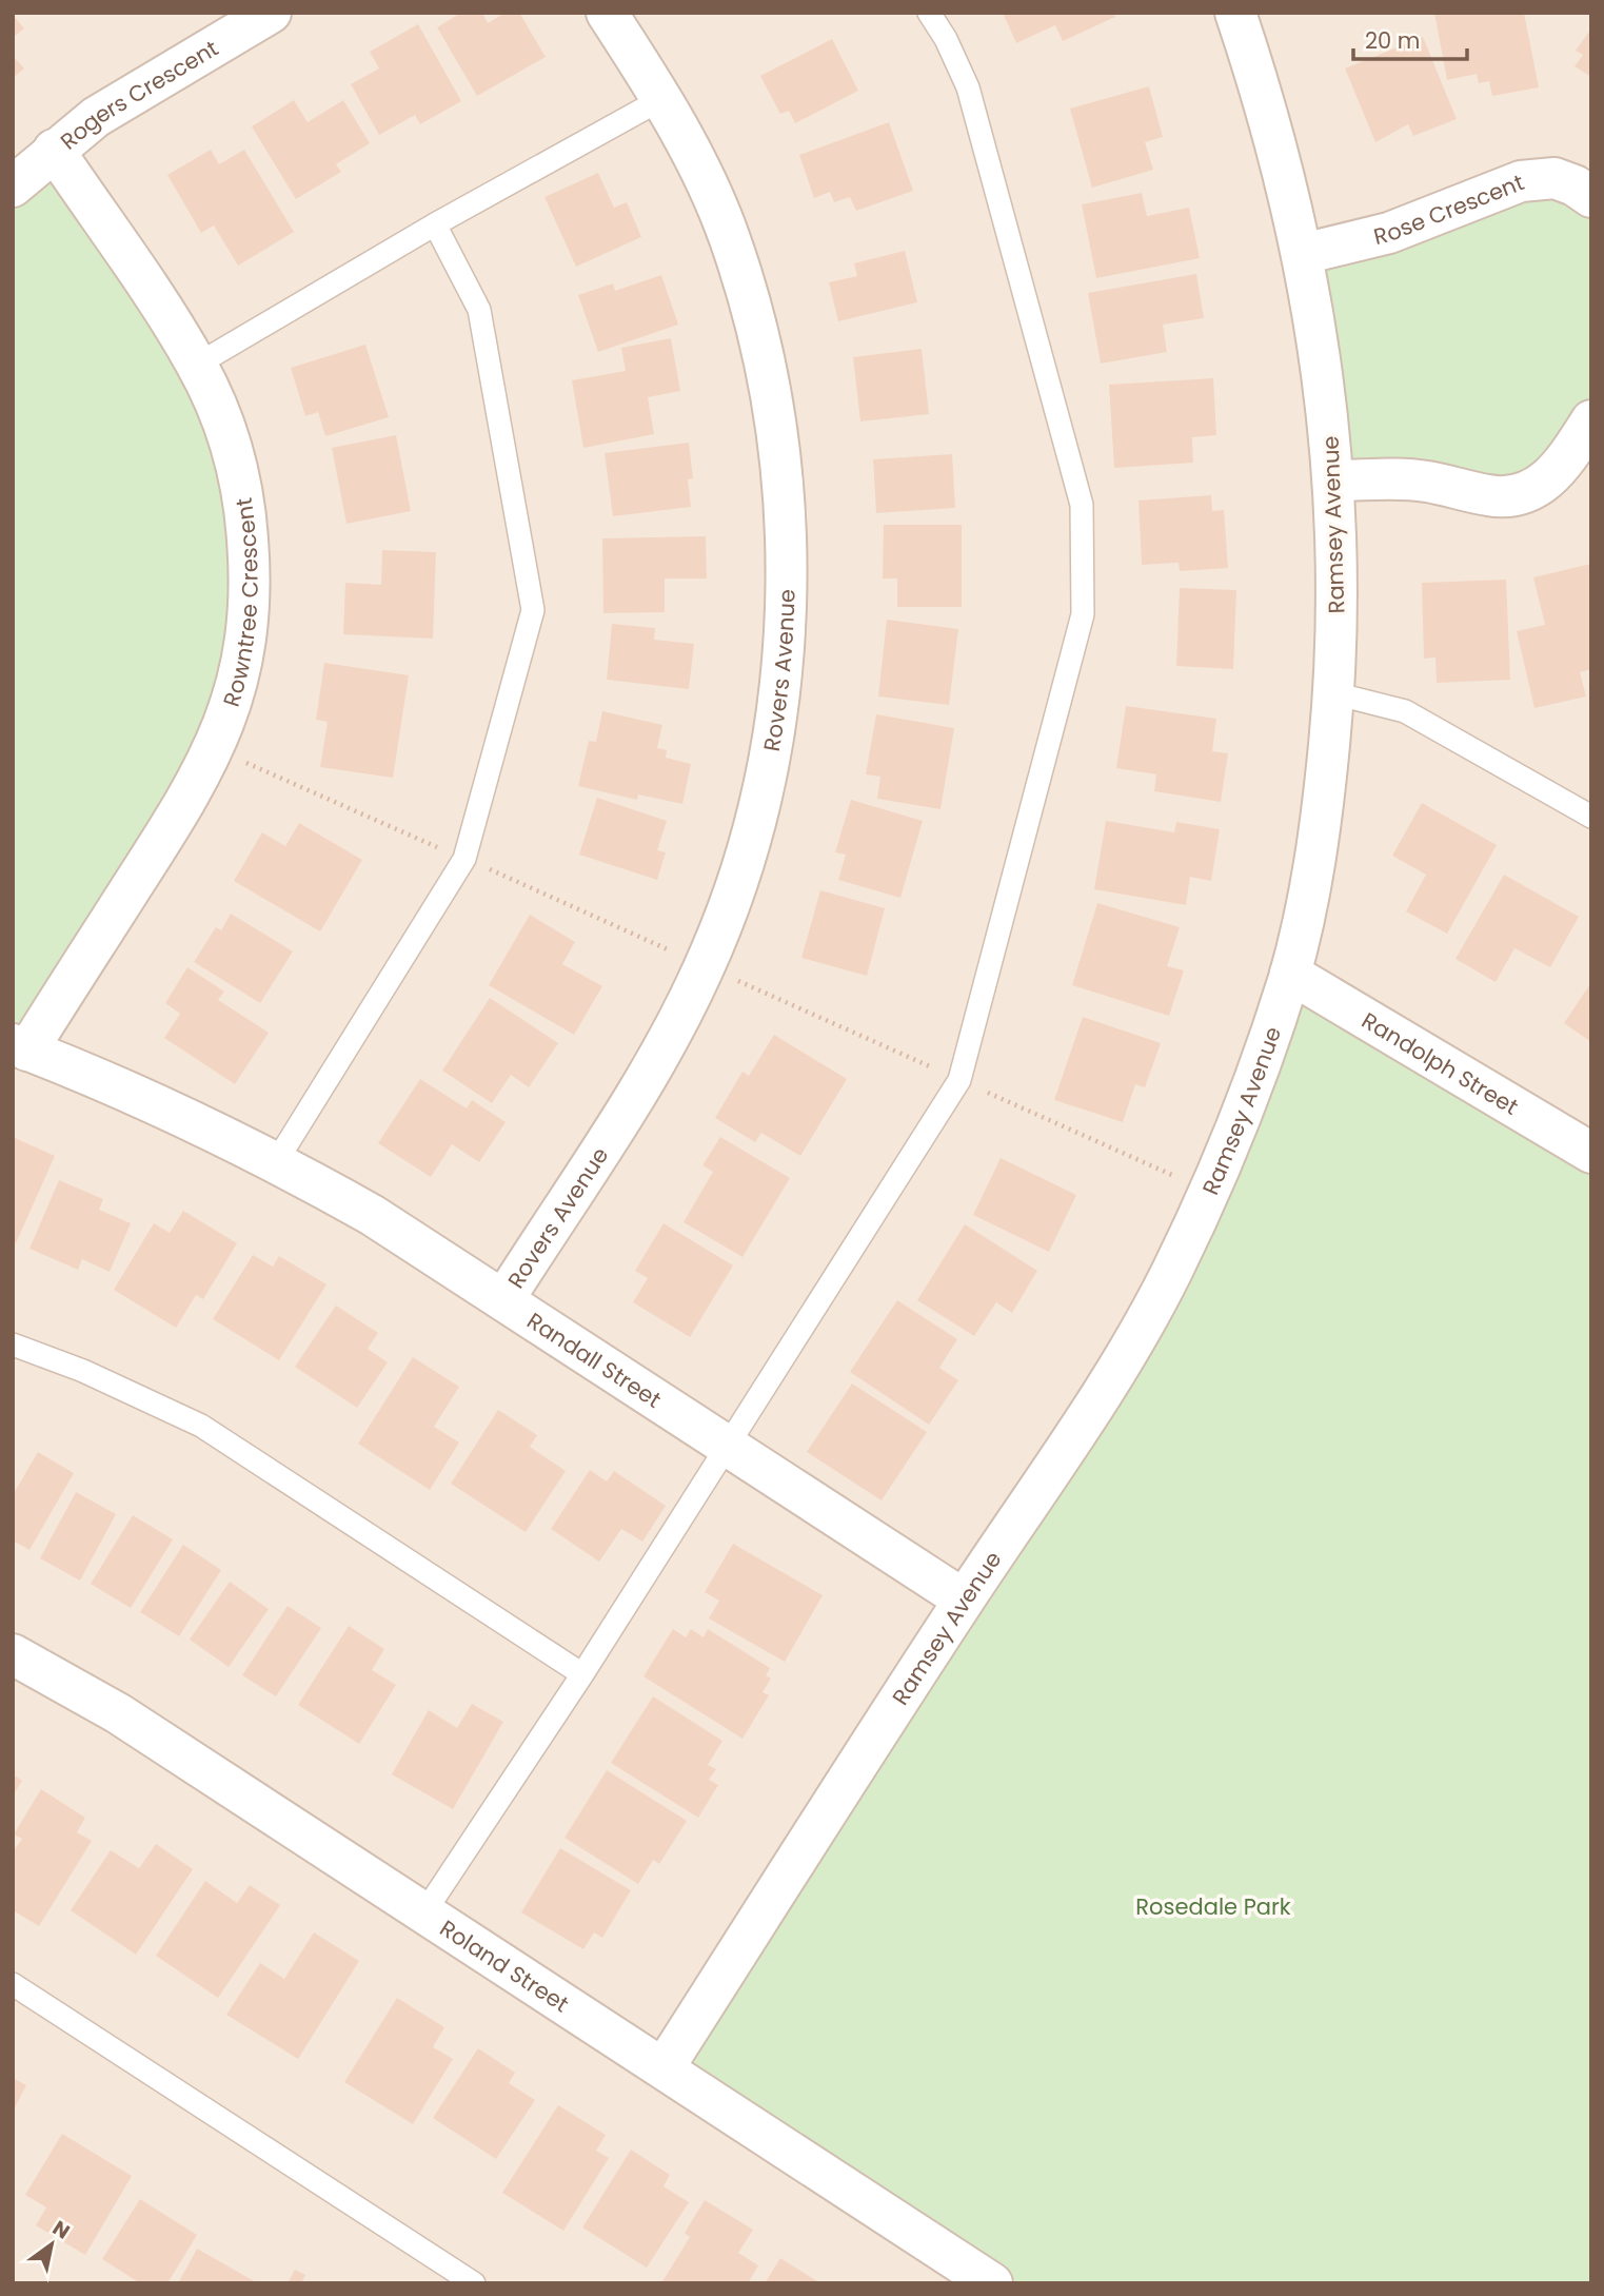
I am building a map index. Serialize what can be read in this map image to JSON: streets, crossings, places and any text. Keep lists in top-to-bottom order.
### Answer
{
  "streets": {
    "street": [
      "Rogers Crescent",
      "Rose Crescent",
      "Ramsey Avenue",
      "Rowntree Crescent",
      "Rovers Avenue",
      "Randolph Street",
      "Randall Street",
      "Roland Street"
    ]
  },
  "crossings": [
    ["Rogers Crescent", "Rowntree Crescent"],
    ["Rose Crescent", "Ramsey Avenue"],
    ["Ramsey Avenue", "Randolph Street"],
    ["Ramsey Avenue", "Randall Street"],
    ["Ramsey Avenue", "Roland Street"],
    ["Rowntree Crescent", "Randall Street"],
    ["Rovers Avenue", "Randall Street"]
  ],
  "parks": ["Rosedale Park"],
  "scale_bar": "20 m",
  "north": "top right"
}
